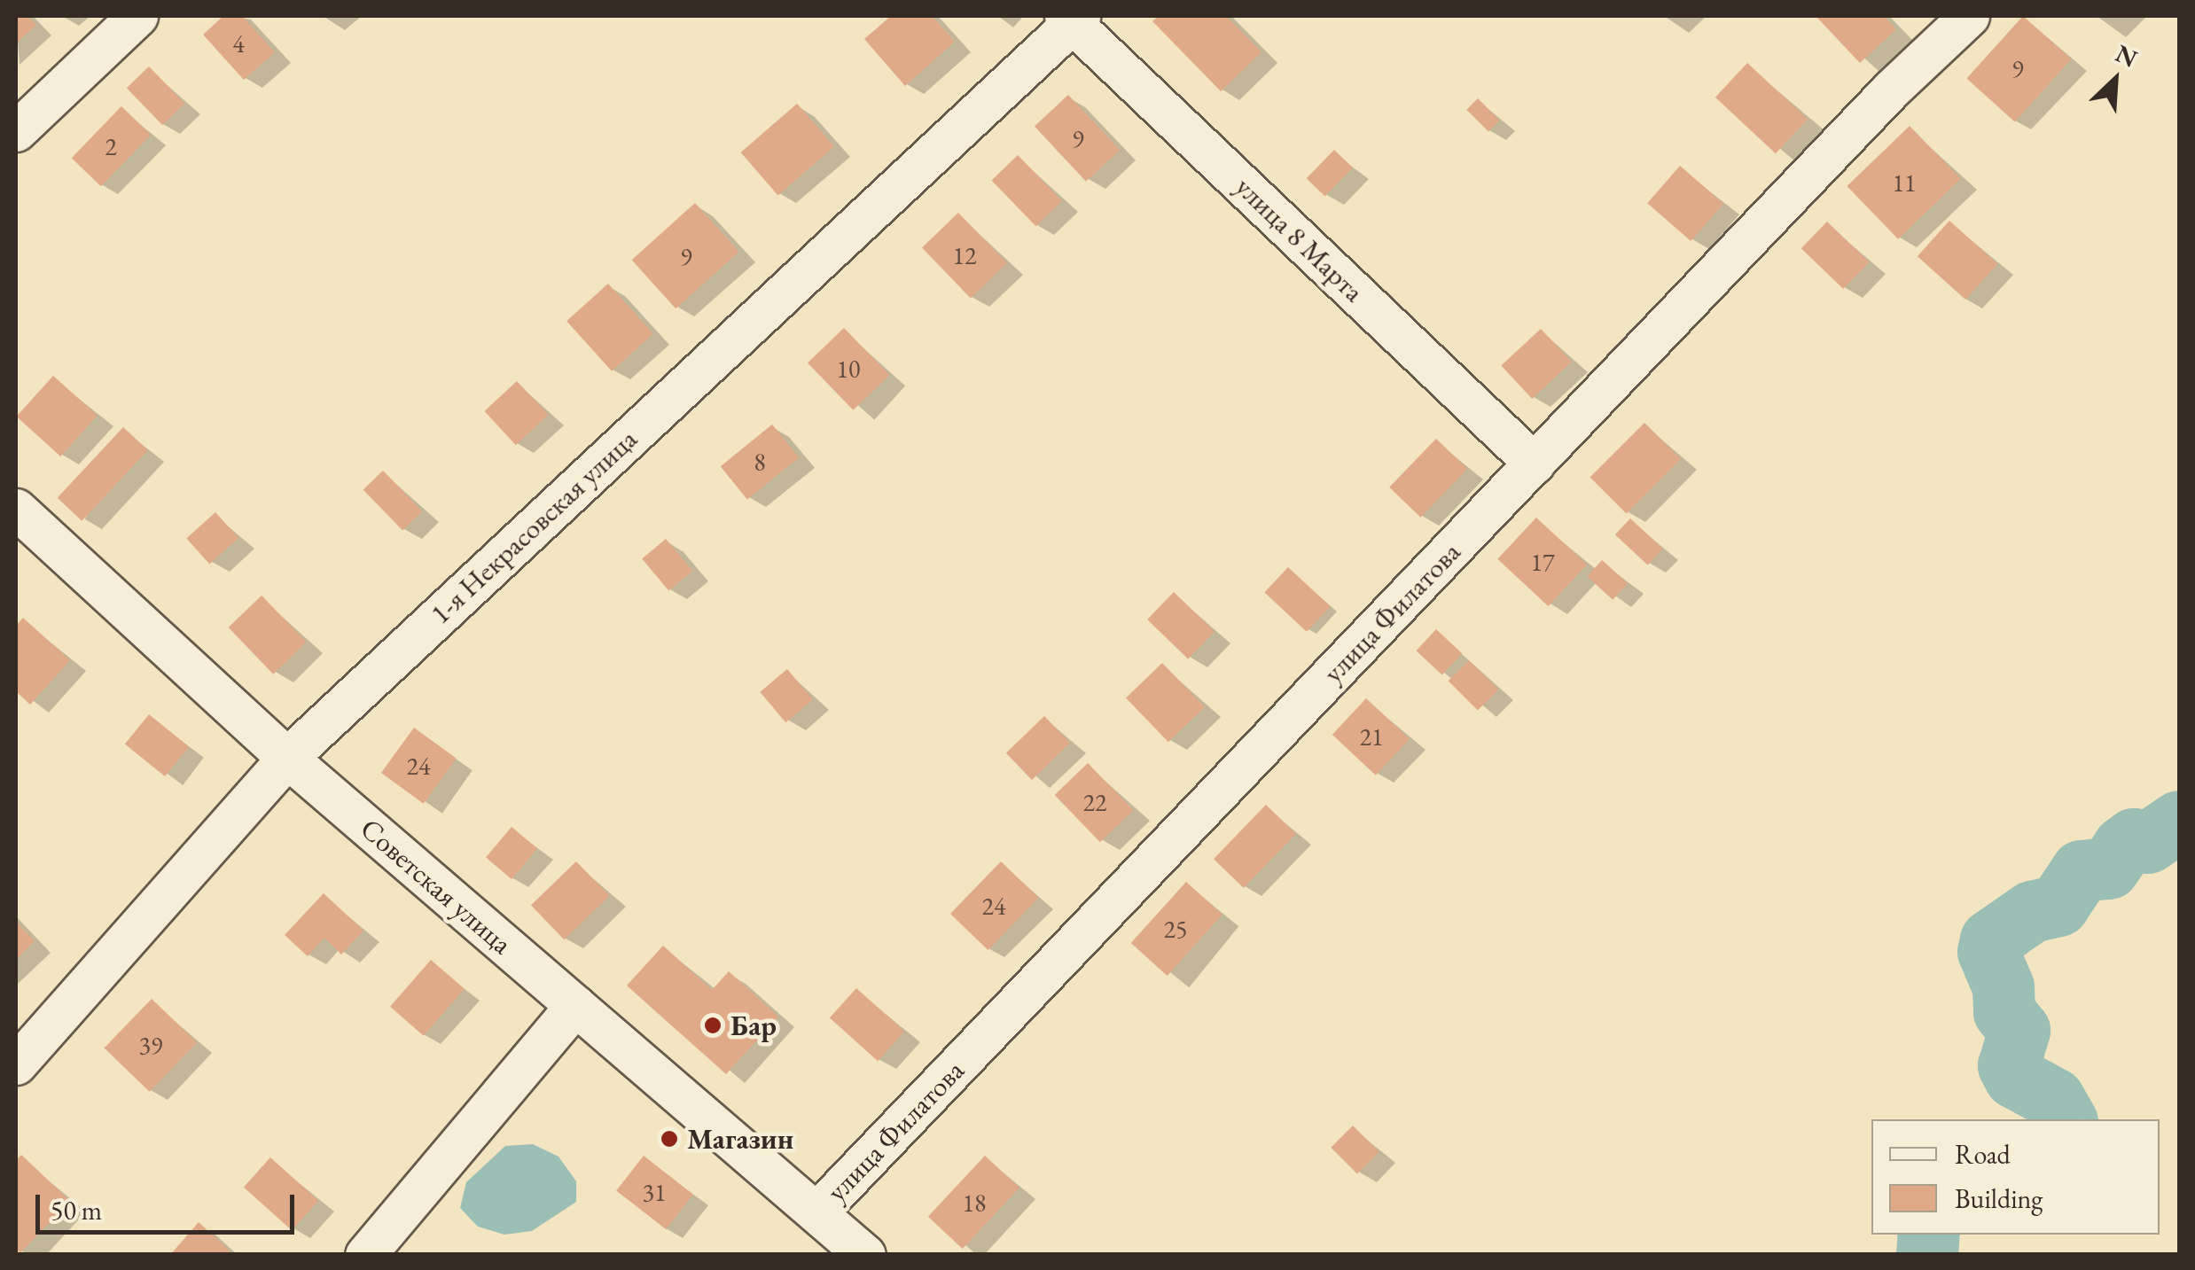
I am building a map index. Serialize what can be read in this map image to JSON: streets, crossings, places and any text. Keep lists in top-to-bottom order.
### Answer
{
  "streets": {
    "street": [
      "улица 8 Марта",
      "1-я Некрасовская улица",
      "улица Филатова",
      "Советская улица"
    ]
  },
  "crossings": [
    ["улица 8 Марта", "1-я Некрасовская улица"],
    ["улица 8 Марта", "улица Филатова"],
    ["1-я Некрасовская улица", "Советская улица"],
    ["улица Филатова", "Советская улица"]
  ],
  "places": ["Бар", "Магазин"],
  "house_numbers": [
    "4",
    "9",
    "9",
    "2",
    "11",
    "12",
    "9",
    "10",
    "8",
    "17",
    "21",
    "24",
    "22",
    "24",
    "25",
    "39",
    "31",
    "18"
  ],
  "legend": ["Road", "Building"],
  "scale_bar": "50 m",
  "north": "top right"
}
